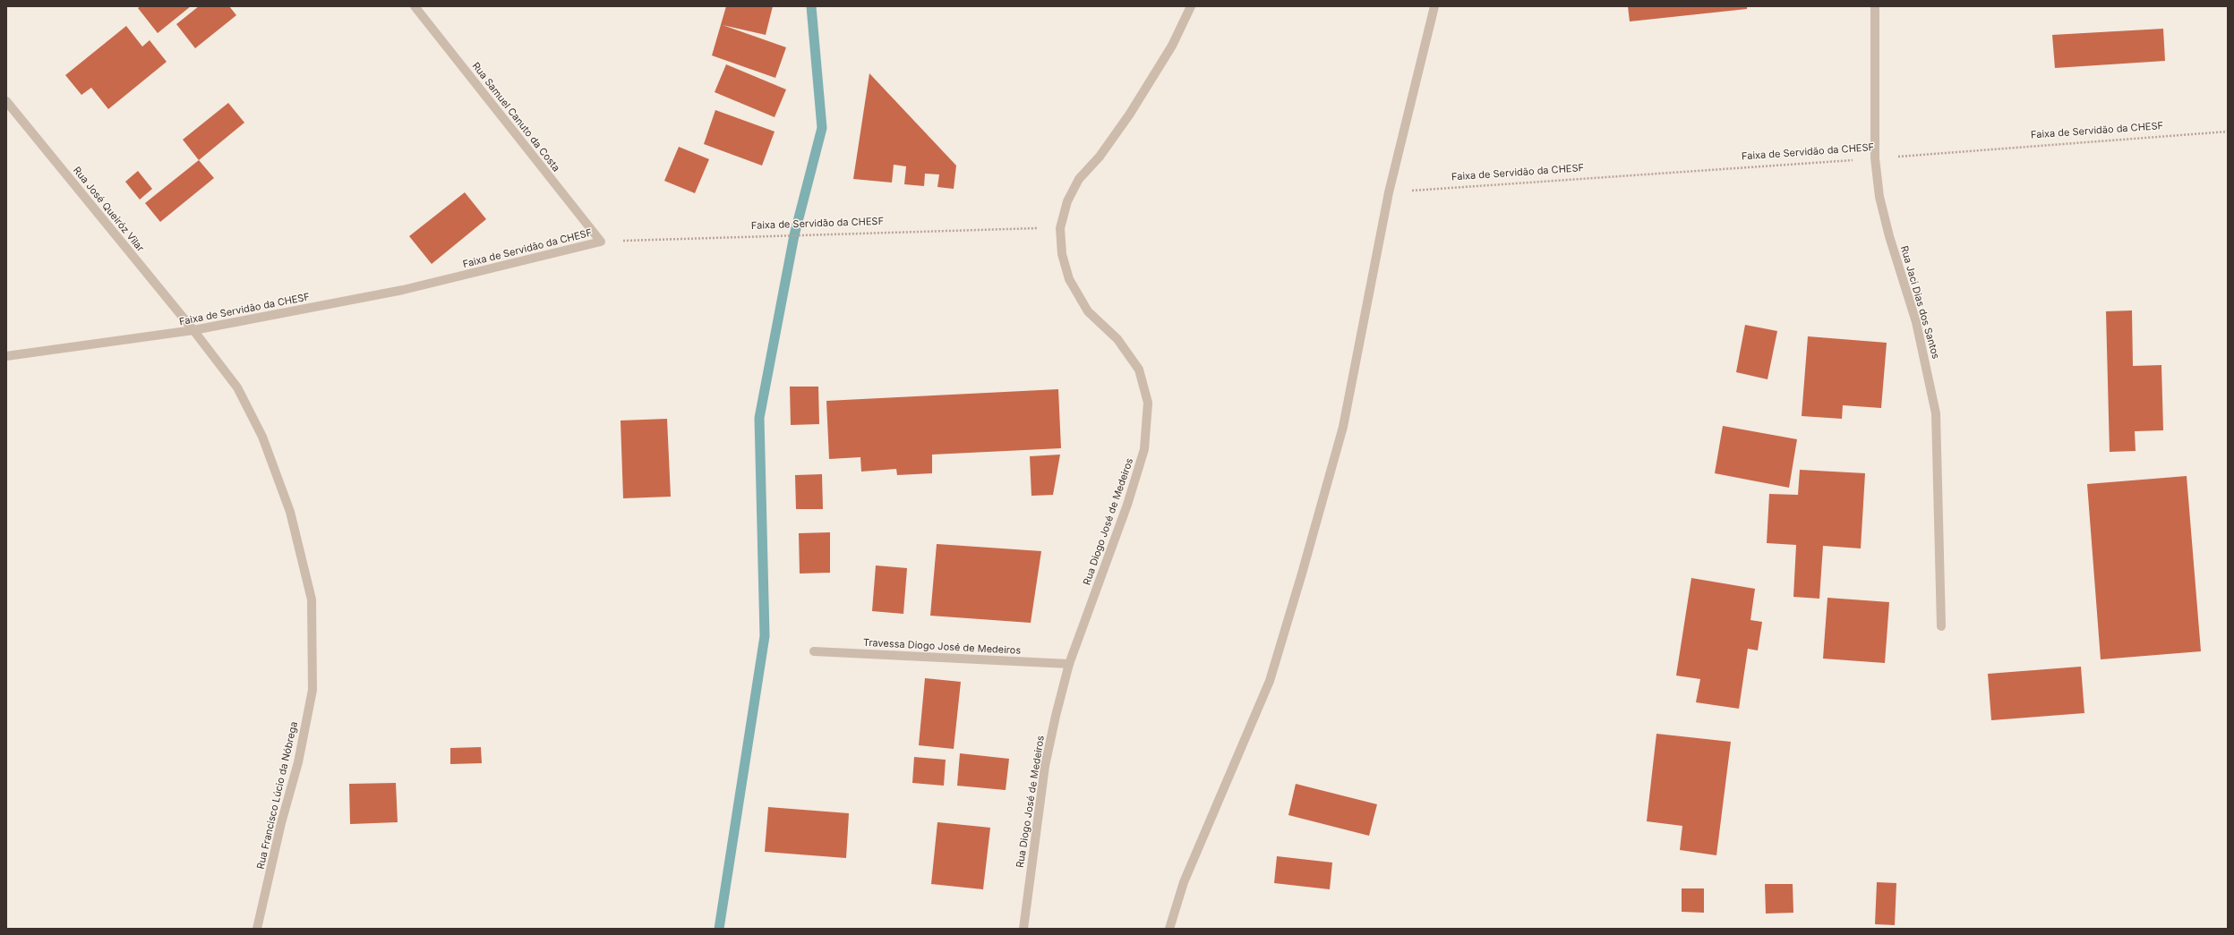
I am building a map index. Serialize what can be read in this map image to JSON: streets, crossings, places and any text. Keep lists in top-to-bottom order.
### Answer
{
  "streets": {
    "street": [
      "Rua Samuel Canuto da Costa",
      "Faixa de Servidão da CHESF",
      "Rua José Queiróz Vilar",
      "Rua Jaci Dias dos Santos",
      "Rua Diogo José de Medeiros",
      "Travessa Diogo José de Medeiros",
      "Rua Francisco Lúcio da Nóbrega"
    ]
  },
  "crossings": [
    ["Rua Samuel Canuto da Costa", "Faixa de Servidão da CHESF"],
    ["Faixa de Servidão da CHESF", "Rua José Queiróz Vilar"],
    ["Faixa de Servidão da CHESF", "Rua Jaci Dias dos Santos"],
    ["Faixa de Servidão da CHESF", "Rua Diogo José de Medeiros"],
    ["Faixa de Servidão da CHESF", "Rua Francisco Lúcio da Nóbrega"],
    ["Rua José Queiróz Vilar", "Rua Francisco Lúcio da Nóbrega"],
    ["Rua Diogo José de Medeiros", "Travessa Diogo José de Medeiros"]
  ]
}
